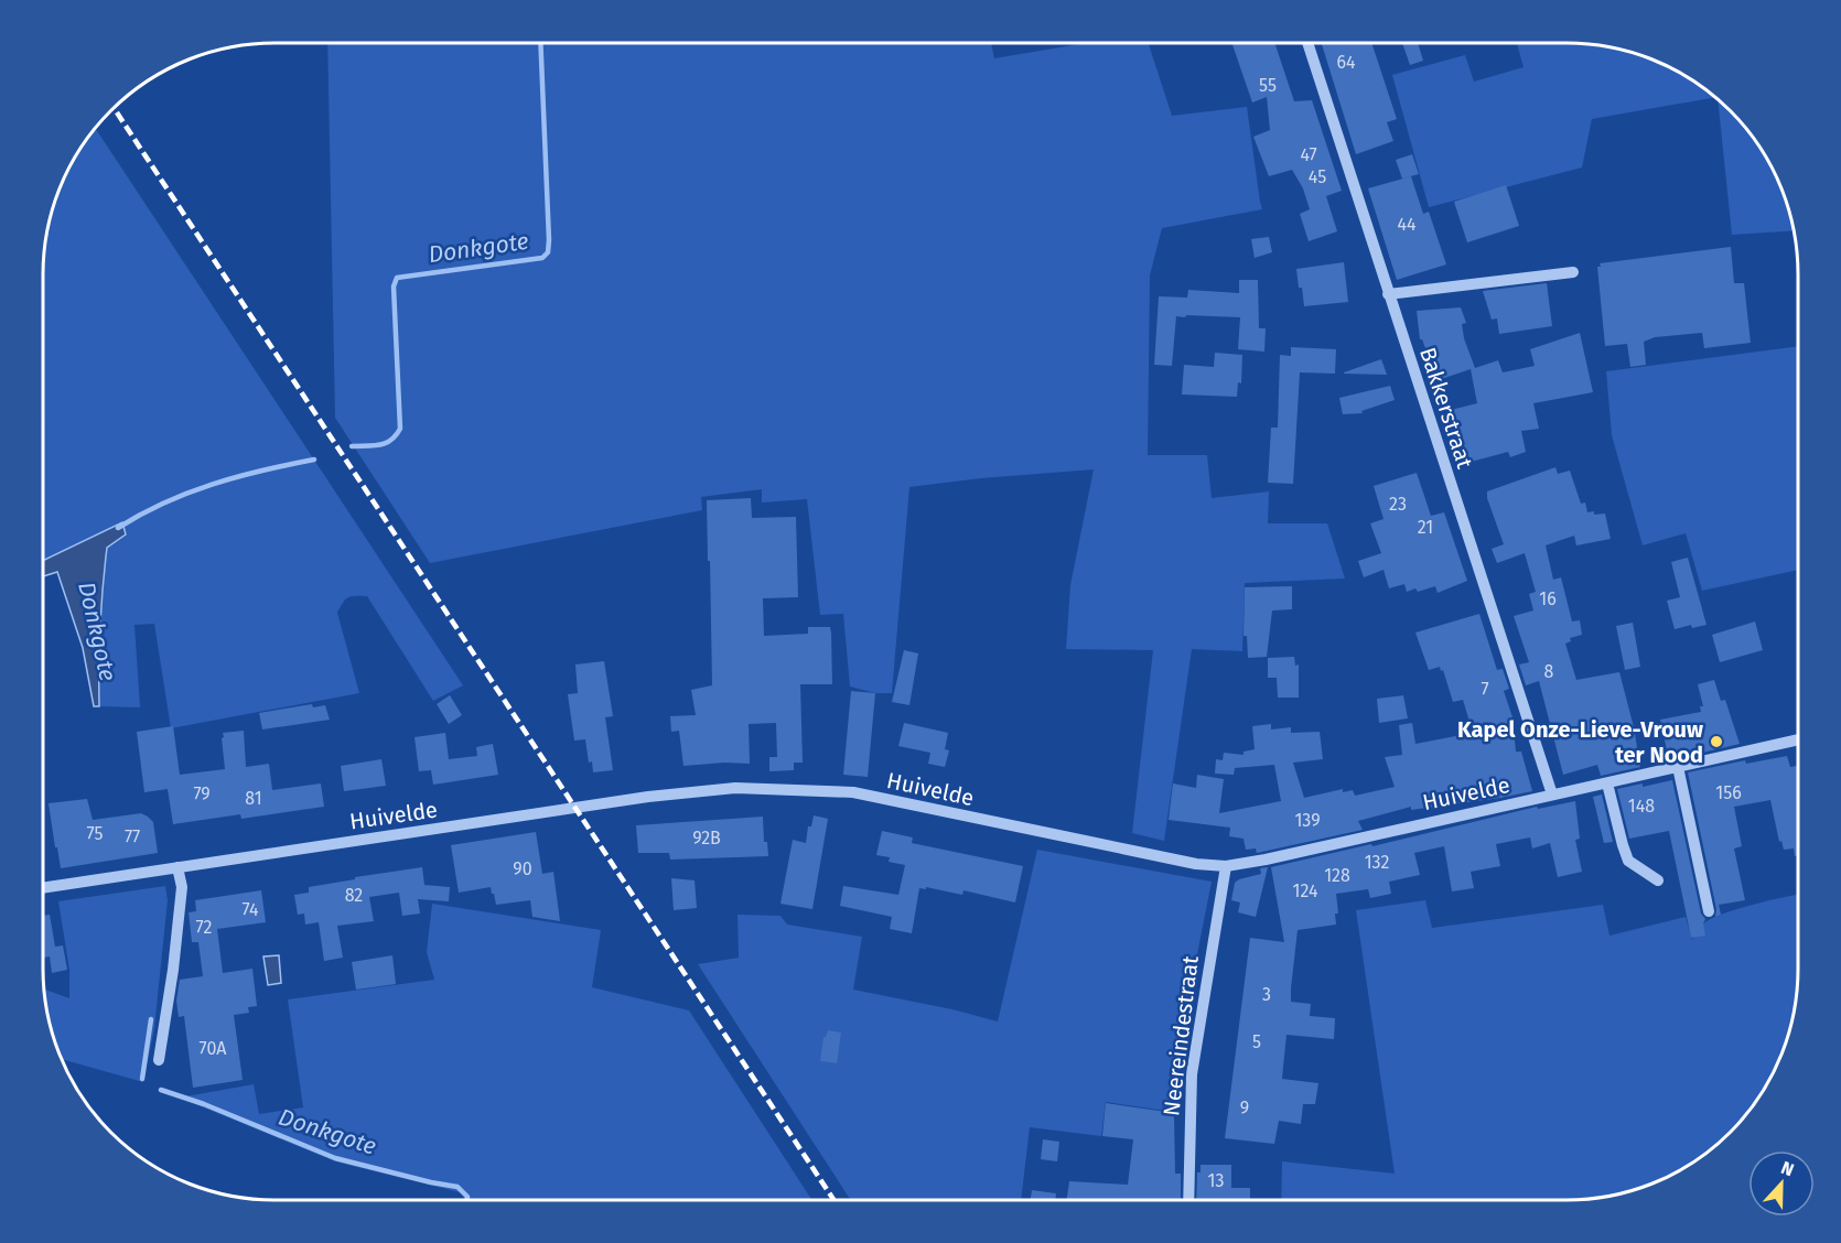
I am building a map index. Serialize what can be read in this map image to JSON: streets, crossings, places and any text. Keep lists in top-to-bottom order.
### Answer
{
  "streets": {
    "street": ["Bakkerstraat", "Huivelde", "Neereindestraat"]
  },
  "crossings": [
    ["Bakkerstraat", "Huivelde"],
    ["Huivelde", "Neereindestraat"]
  ],
  "water": ["Donkgote"],
  "places": ["Kapel Onze-Lieve-Vrouw ter Nood"],
  "house_numbers": [
    "64",
    "55",
    "47",
    "45",
    "44",
    "23",
    "21",
    "16",
    "8",
    "7",
    "156",
    "79",
    "81",
    "148",
    "139",
    "75",
    "77",
    "92B",
    "132",
    "90",
    "128",
    "124",
    "82",
    "74",
    "72",
    "3",
    "5",
    "70A",
    "9",
    "13"
  ],
  "north": "top"
}
